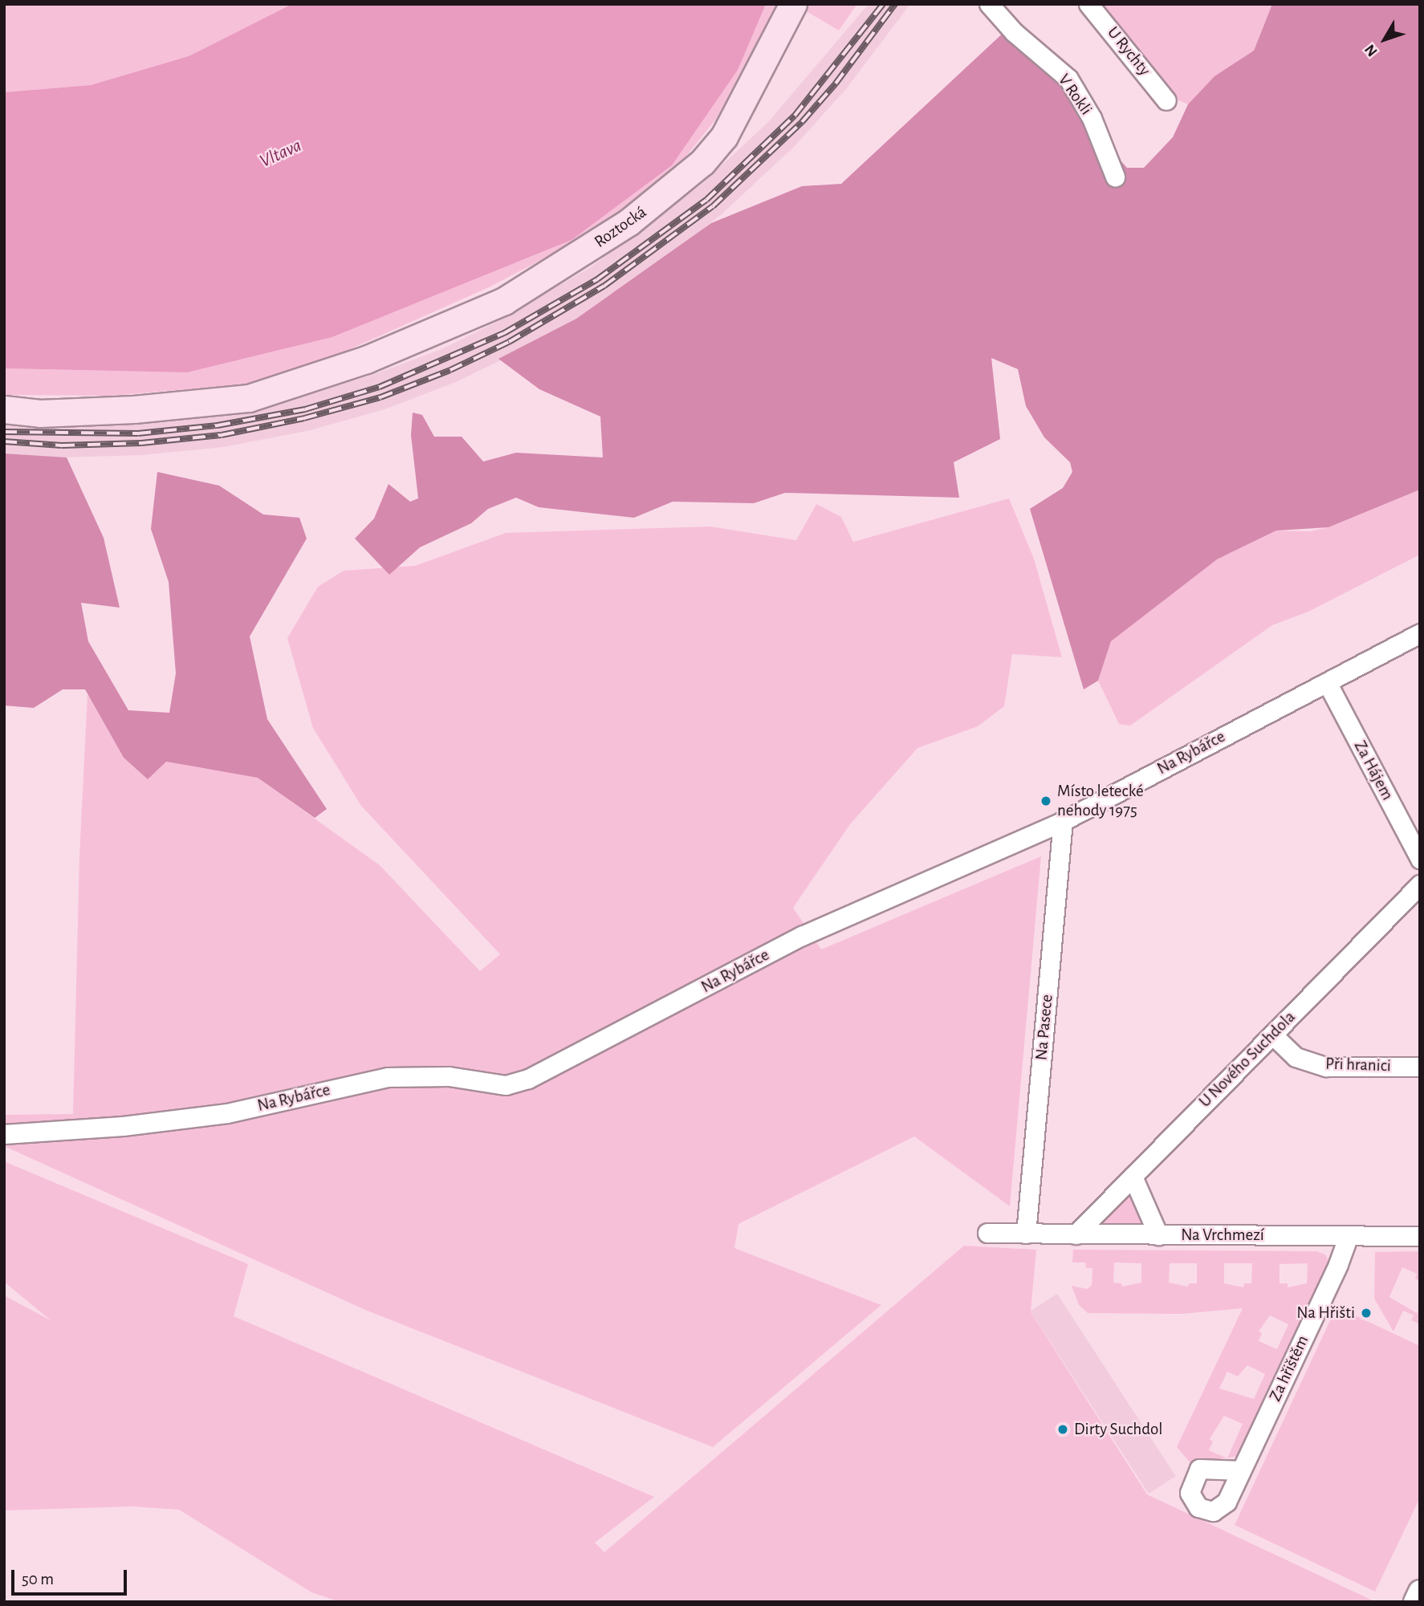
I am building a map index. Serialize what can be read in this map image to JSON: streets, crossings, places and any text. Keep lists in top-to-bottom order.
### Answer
{
  "streets": {
    "main road": ["Roztocká"],
    "street": [
      "U Rychty",
      "V Rokli",
      "Na Rybářce",
      "Za Hájem",
      "Na Pasece",
      "U Nového Suchdola",
      "Při hranici",
      "Na Vrchmezí",
      "Za hřištěm"
    ]
  },
  "crossings": [
    ["Na Rybářce", "Za Hájem"],
    ["Na Rybářce", "Na Pasece"],
    ["Na Pasece", "Na Vrchmezí"],
    ["U Nového Suchdola", "Při hranici"],
    ["U Nového Suchdola", "Na Vrchmezí"],
    ["Na Vrchmezí", "Za hřištěm"]
  ],
  "water": ["Vltava"],
  "places": ["Místo letecké nehody 1975", "Na Hřišti", "Dirty Suchdol"],
  "scale_bar": "50 m",
  "north": "bottom left"
}
